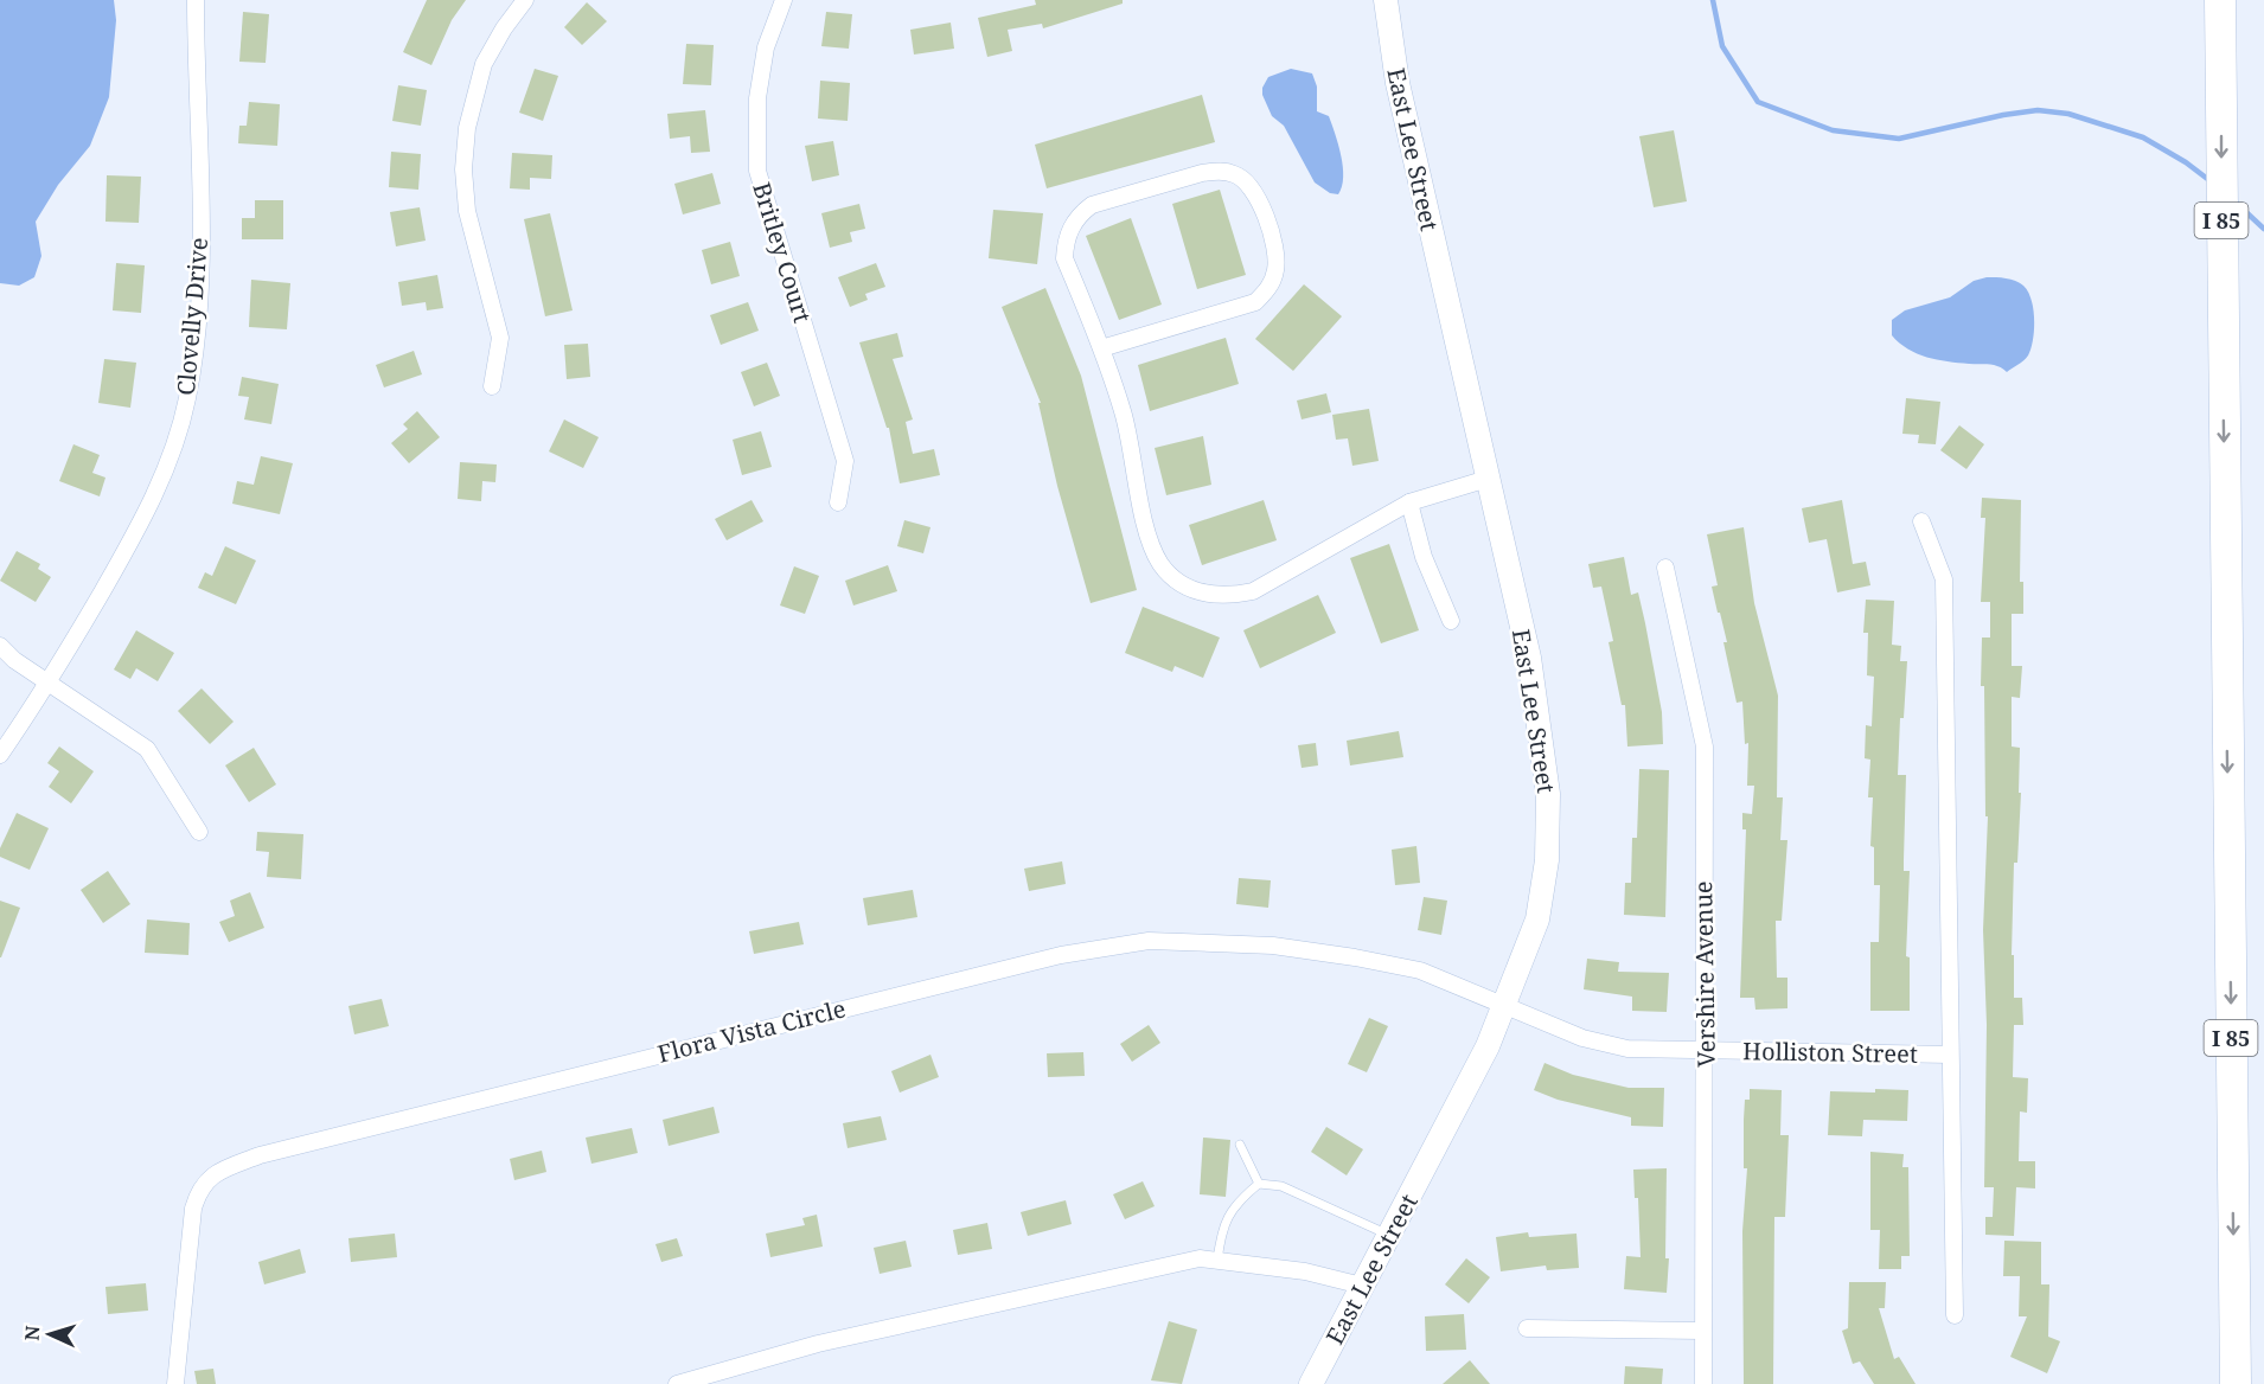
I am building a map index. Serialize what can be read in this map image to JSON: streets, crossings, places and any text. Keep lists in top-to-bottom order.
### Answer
{
  "streets": {
    "highway": ["I 85"],
    "street": [
      "East Lee Street",
      "Britley Court",
      "Clovelly Drive",
      "Vershire Avenue",
      "Flora Vista Circle",
      "Holliston Street"
    ]
  },
  "crossings": [
    ["East Lee Street", "Flora Vista Circle"],
    ["East Lee Street", "Holliston Street"],
    ["Vershire Avenue", "Holliston Street"],
    ["Flora Vista Circle", "Holliston Street"]
  ],
  "north": "left"
}
